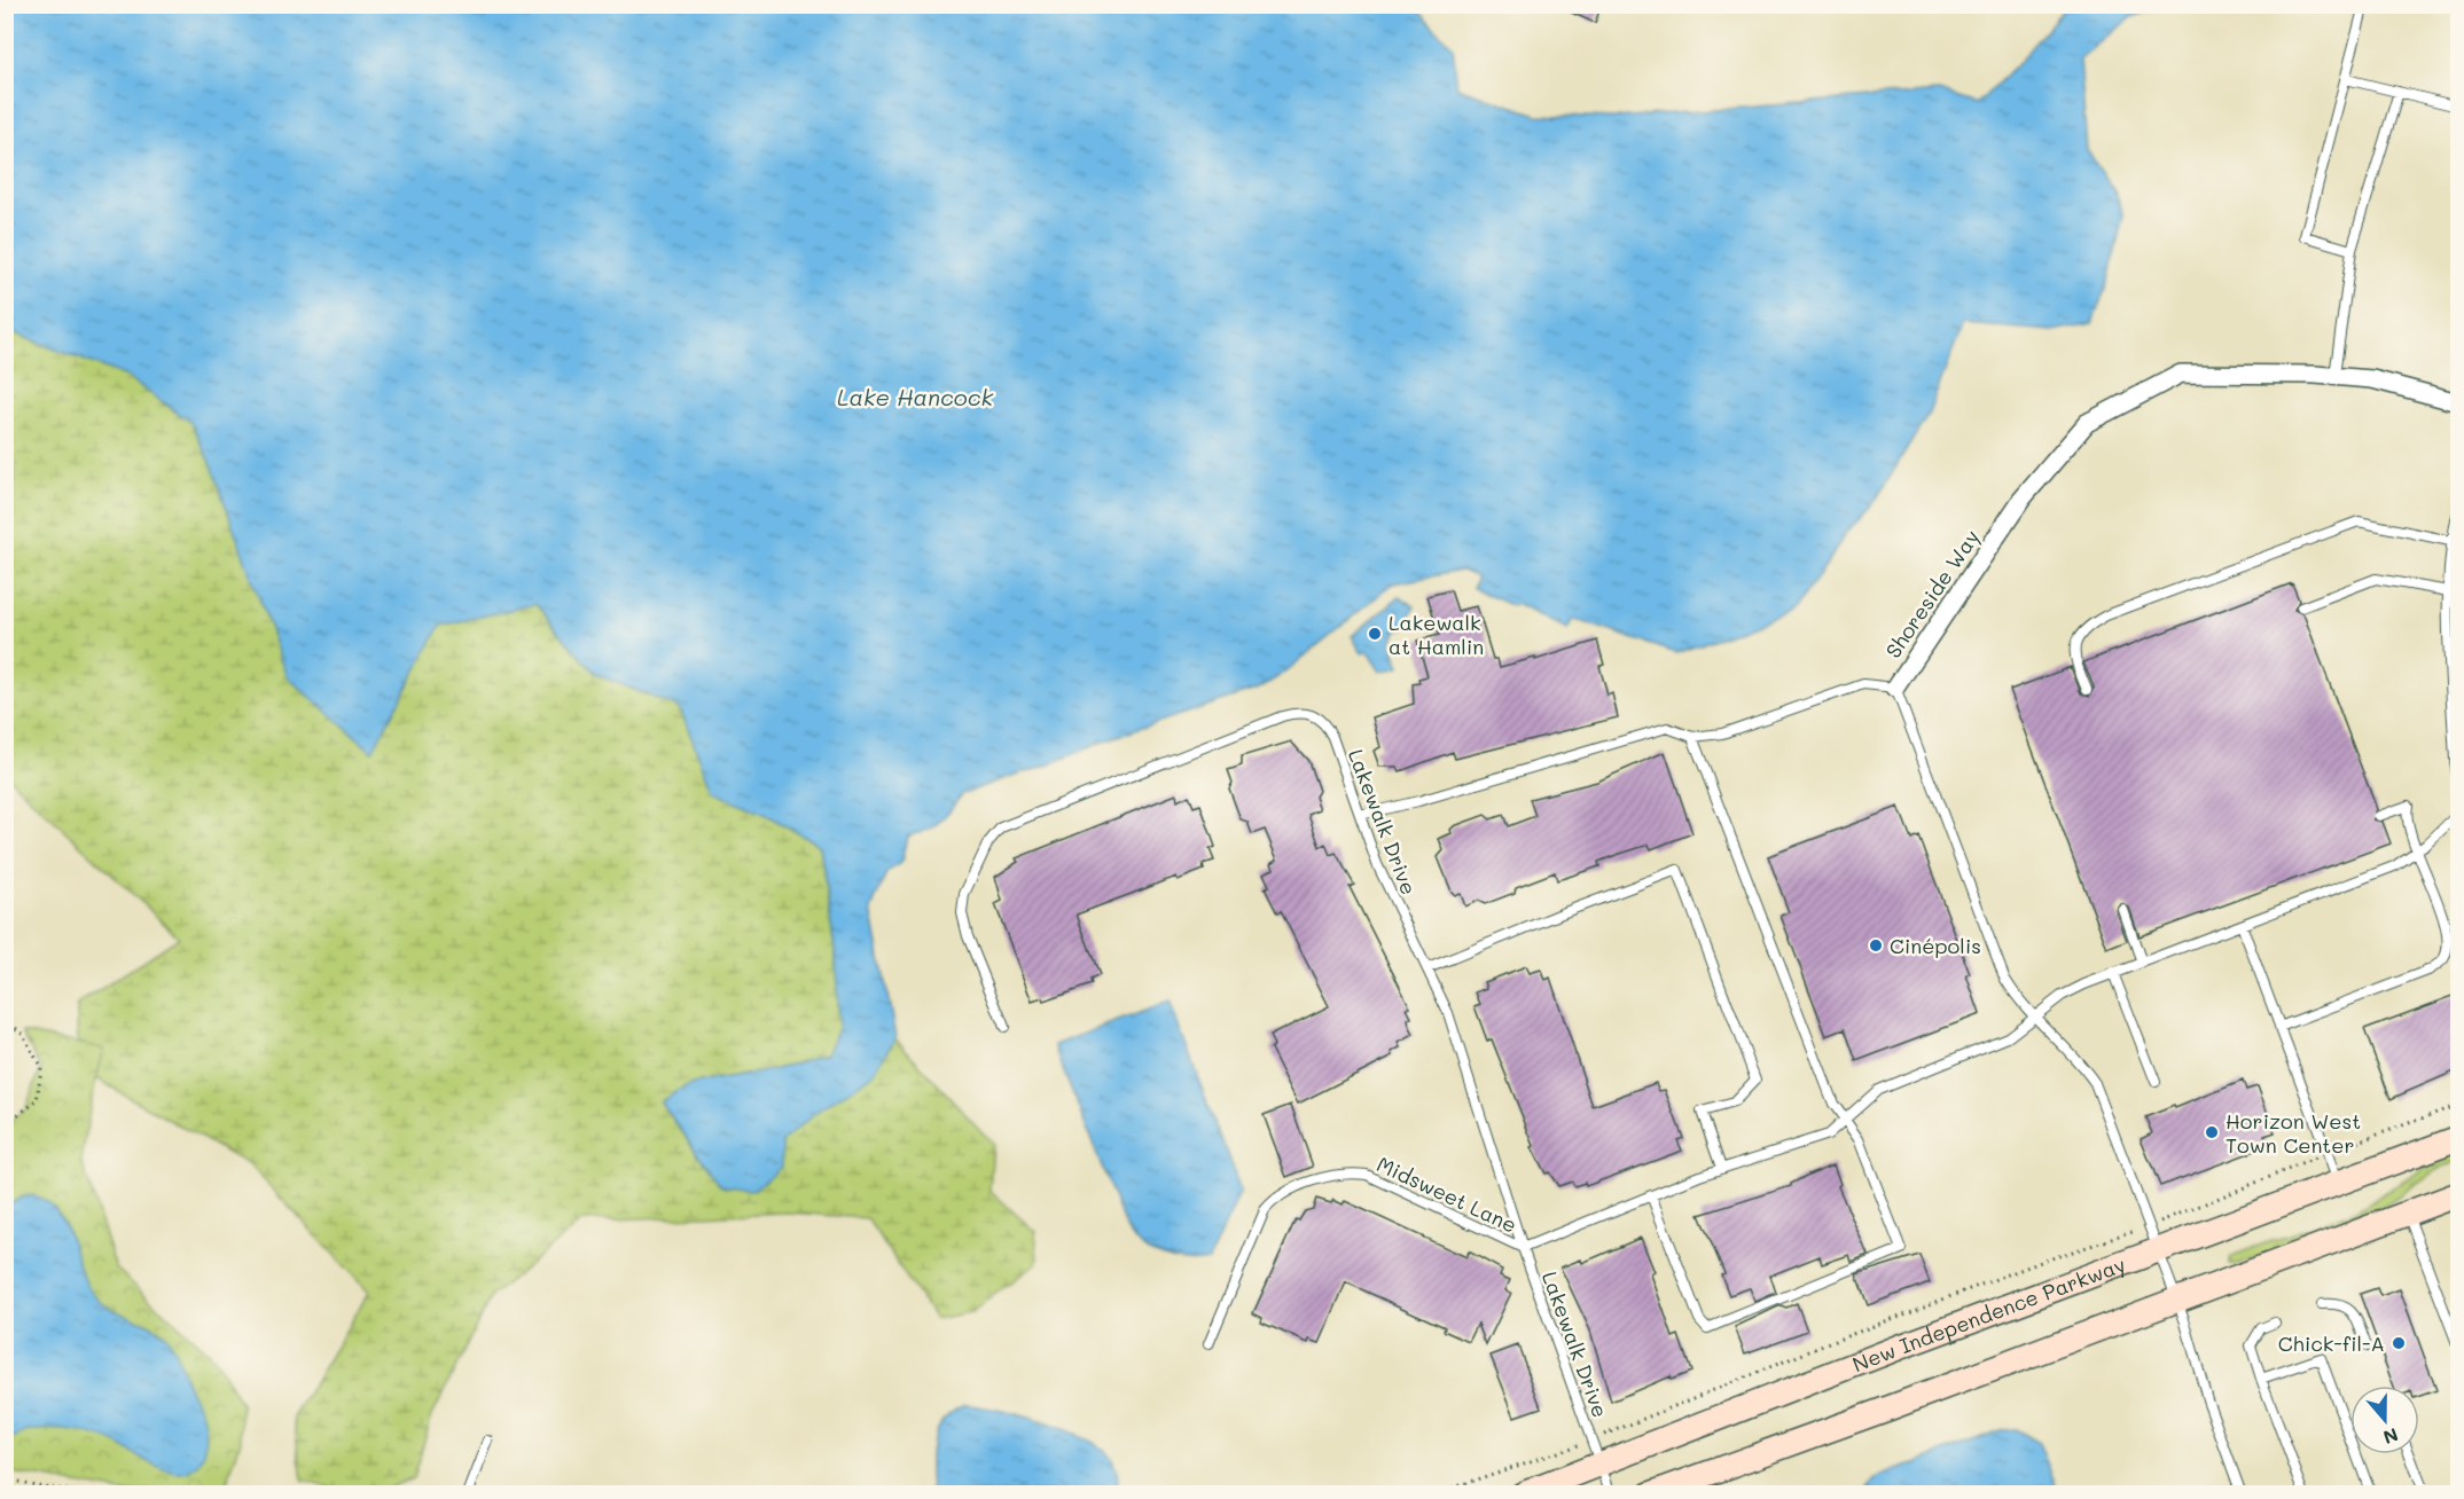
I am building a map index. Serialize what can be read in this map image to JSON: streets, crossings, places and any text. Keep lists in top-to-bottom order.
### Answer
{
  "streets": {
    "street": ["Shoreside Way", "New Independence Parkway"],
    "lane": ["Lakewalk Drive", "Midsweet Lane"]
  },
  "crossings": [
    ["Shoreside Way", "Lakewalk Drive"],
    ["Lakewalk Drive", "Midsweet Lane"],
    ["Lakewalk Drive", "New Independence Parkway"]
  ],
  "water": ["Lake Hancock"],
  "places": [
    "Lakewalk at Hamlin",
    "Cinépolis",
    "Horizon West Town Center",
    "Chick-fil-A"
  ],
  "north": "bottom"
}
